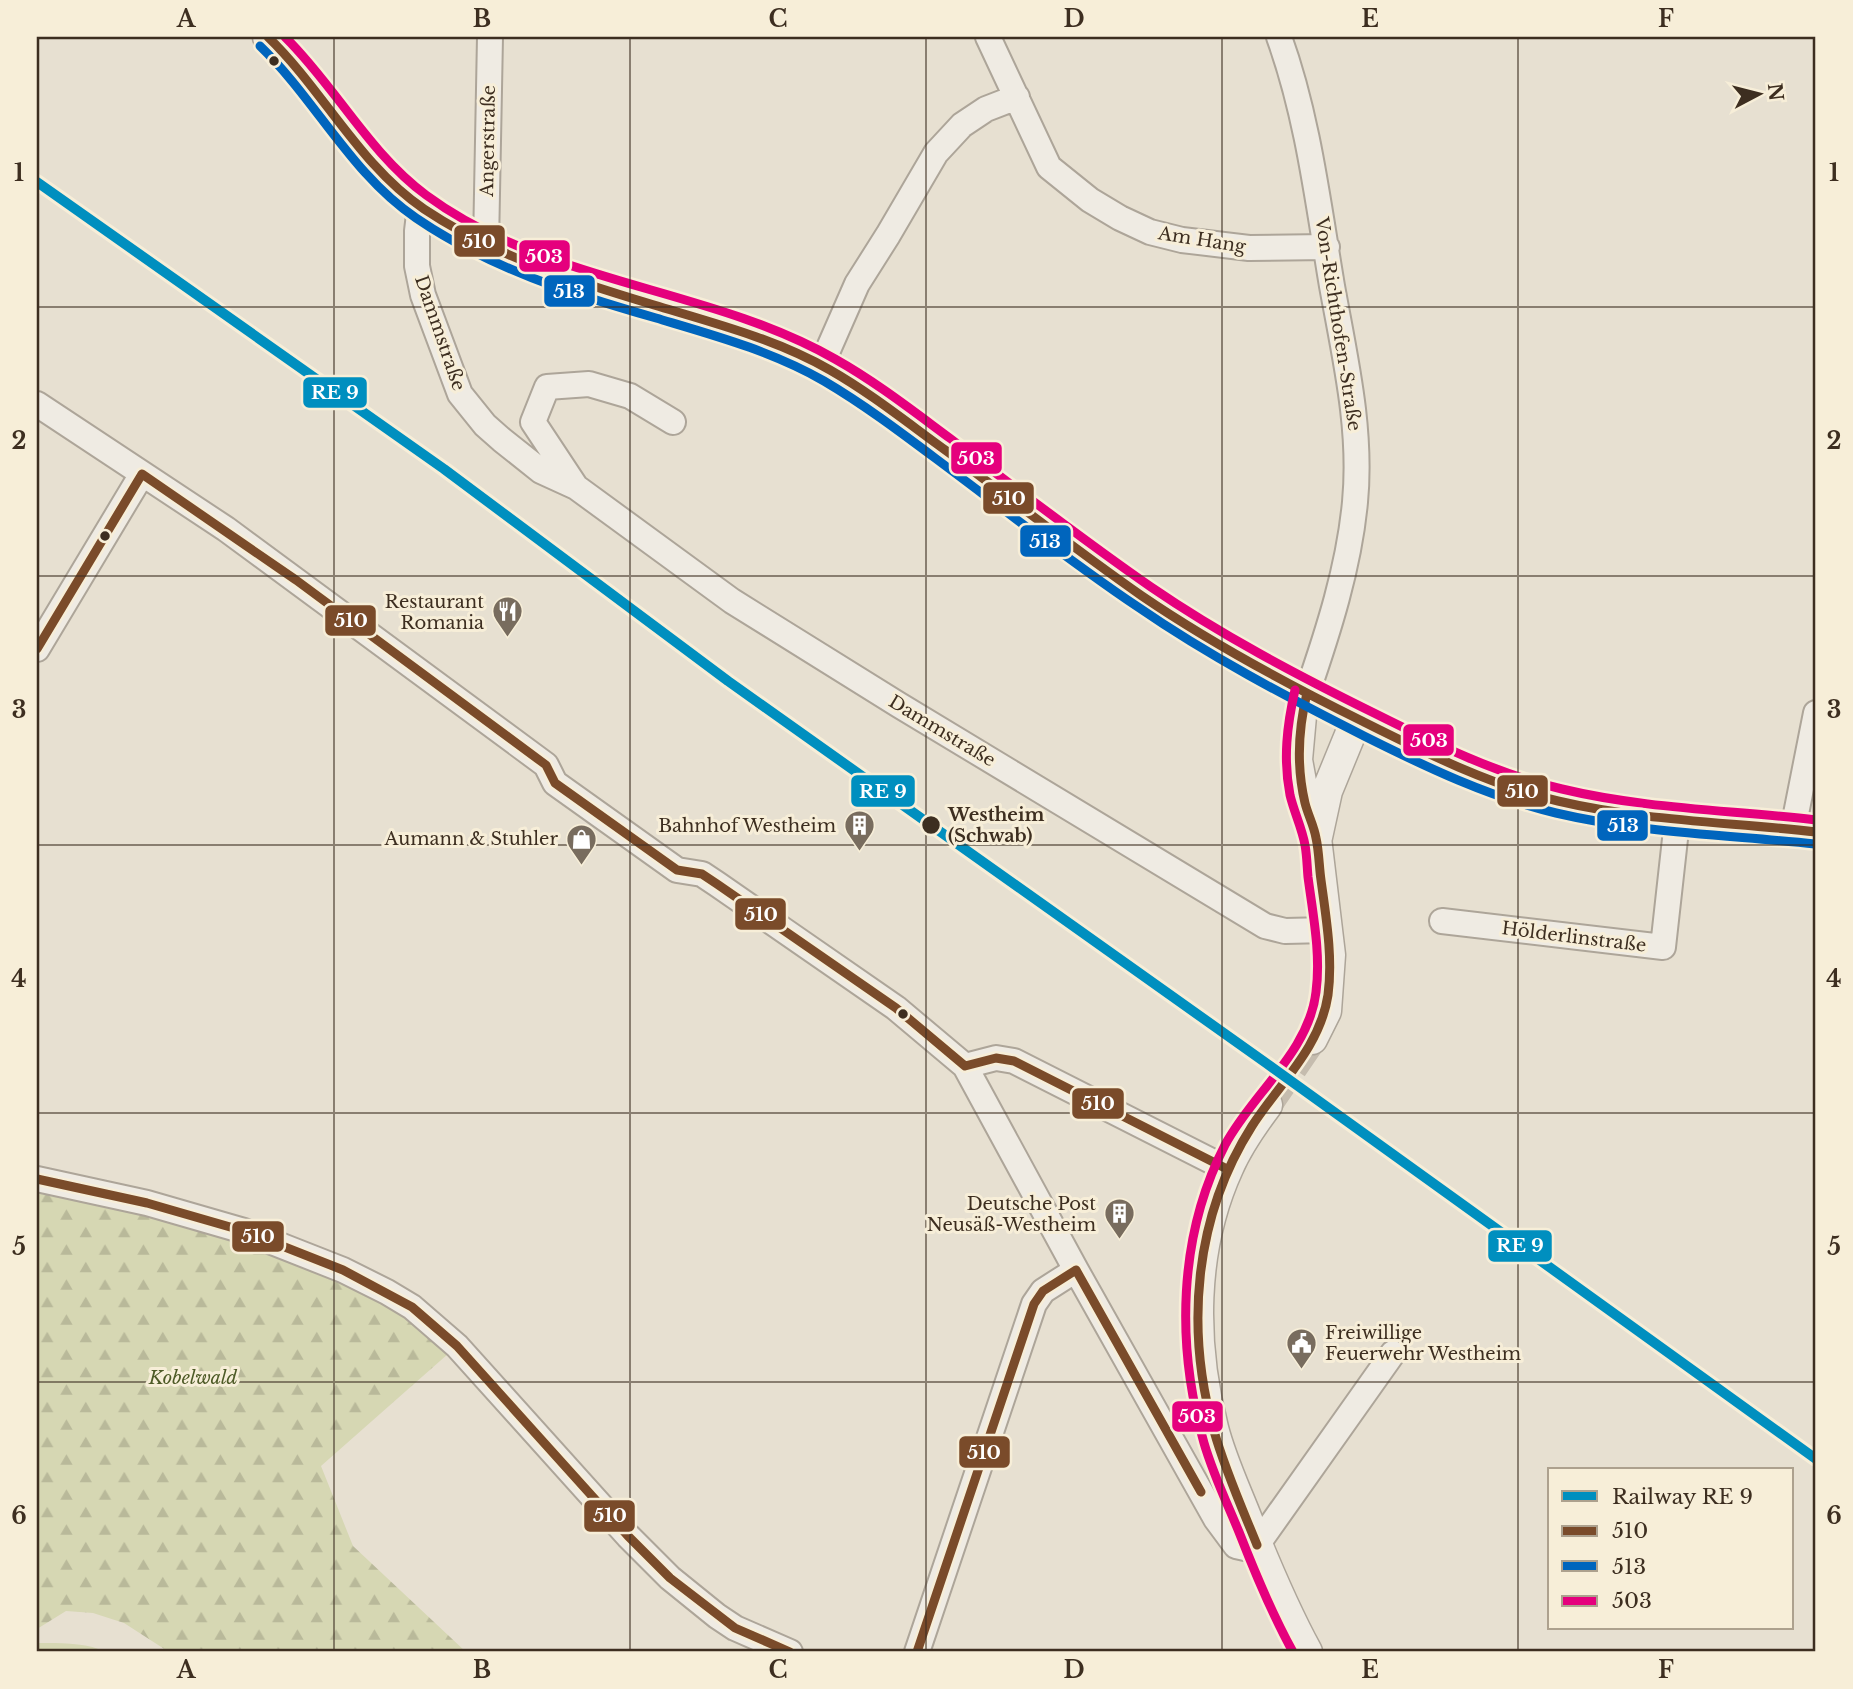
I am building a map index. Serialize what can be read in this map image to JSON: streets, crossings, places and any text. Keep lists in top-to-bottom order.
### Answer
{
  "streets": {
    "street": [
      "Angerstraße",
      "Am Hang",
      "Von-Richthofen-Straße",
      "Dammstraße",
      "Hölderlinstraße"
    ]
  },
  "crossings": [
    ["Am Hang", "Von-Richthofen-Straße"]
  ],
  "parks": ["Kobelwald"],
  "places": {
    "restaurant": ["Restaurant Romania"],
    "other": ["Westheim (Schwab)"],
    "building": ["Bahnhof Westheim", "Deutsche Post Neusäß-Westheim"],
    "shop": ["Aumann & Stuhler"],
    "public building": ["Freiwillige Feuerwehr Westheim"]
  },
  "lines": ["transit line 510", "transit line 503", "transit line 513"],
  "legend": [
    "Railway RE 9",
    "510",
    "513",
    "503"
  ],
  "north": "right",
  "grid": {
    "columns": [
      "A",
      "B",
      "C",
      "D",
      "E",
      "F"
    ],
    "rows": [
      "1",
      "2",
      "3",
      "4",
      "5",
      "6"
    ]
  }
}
